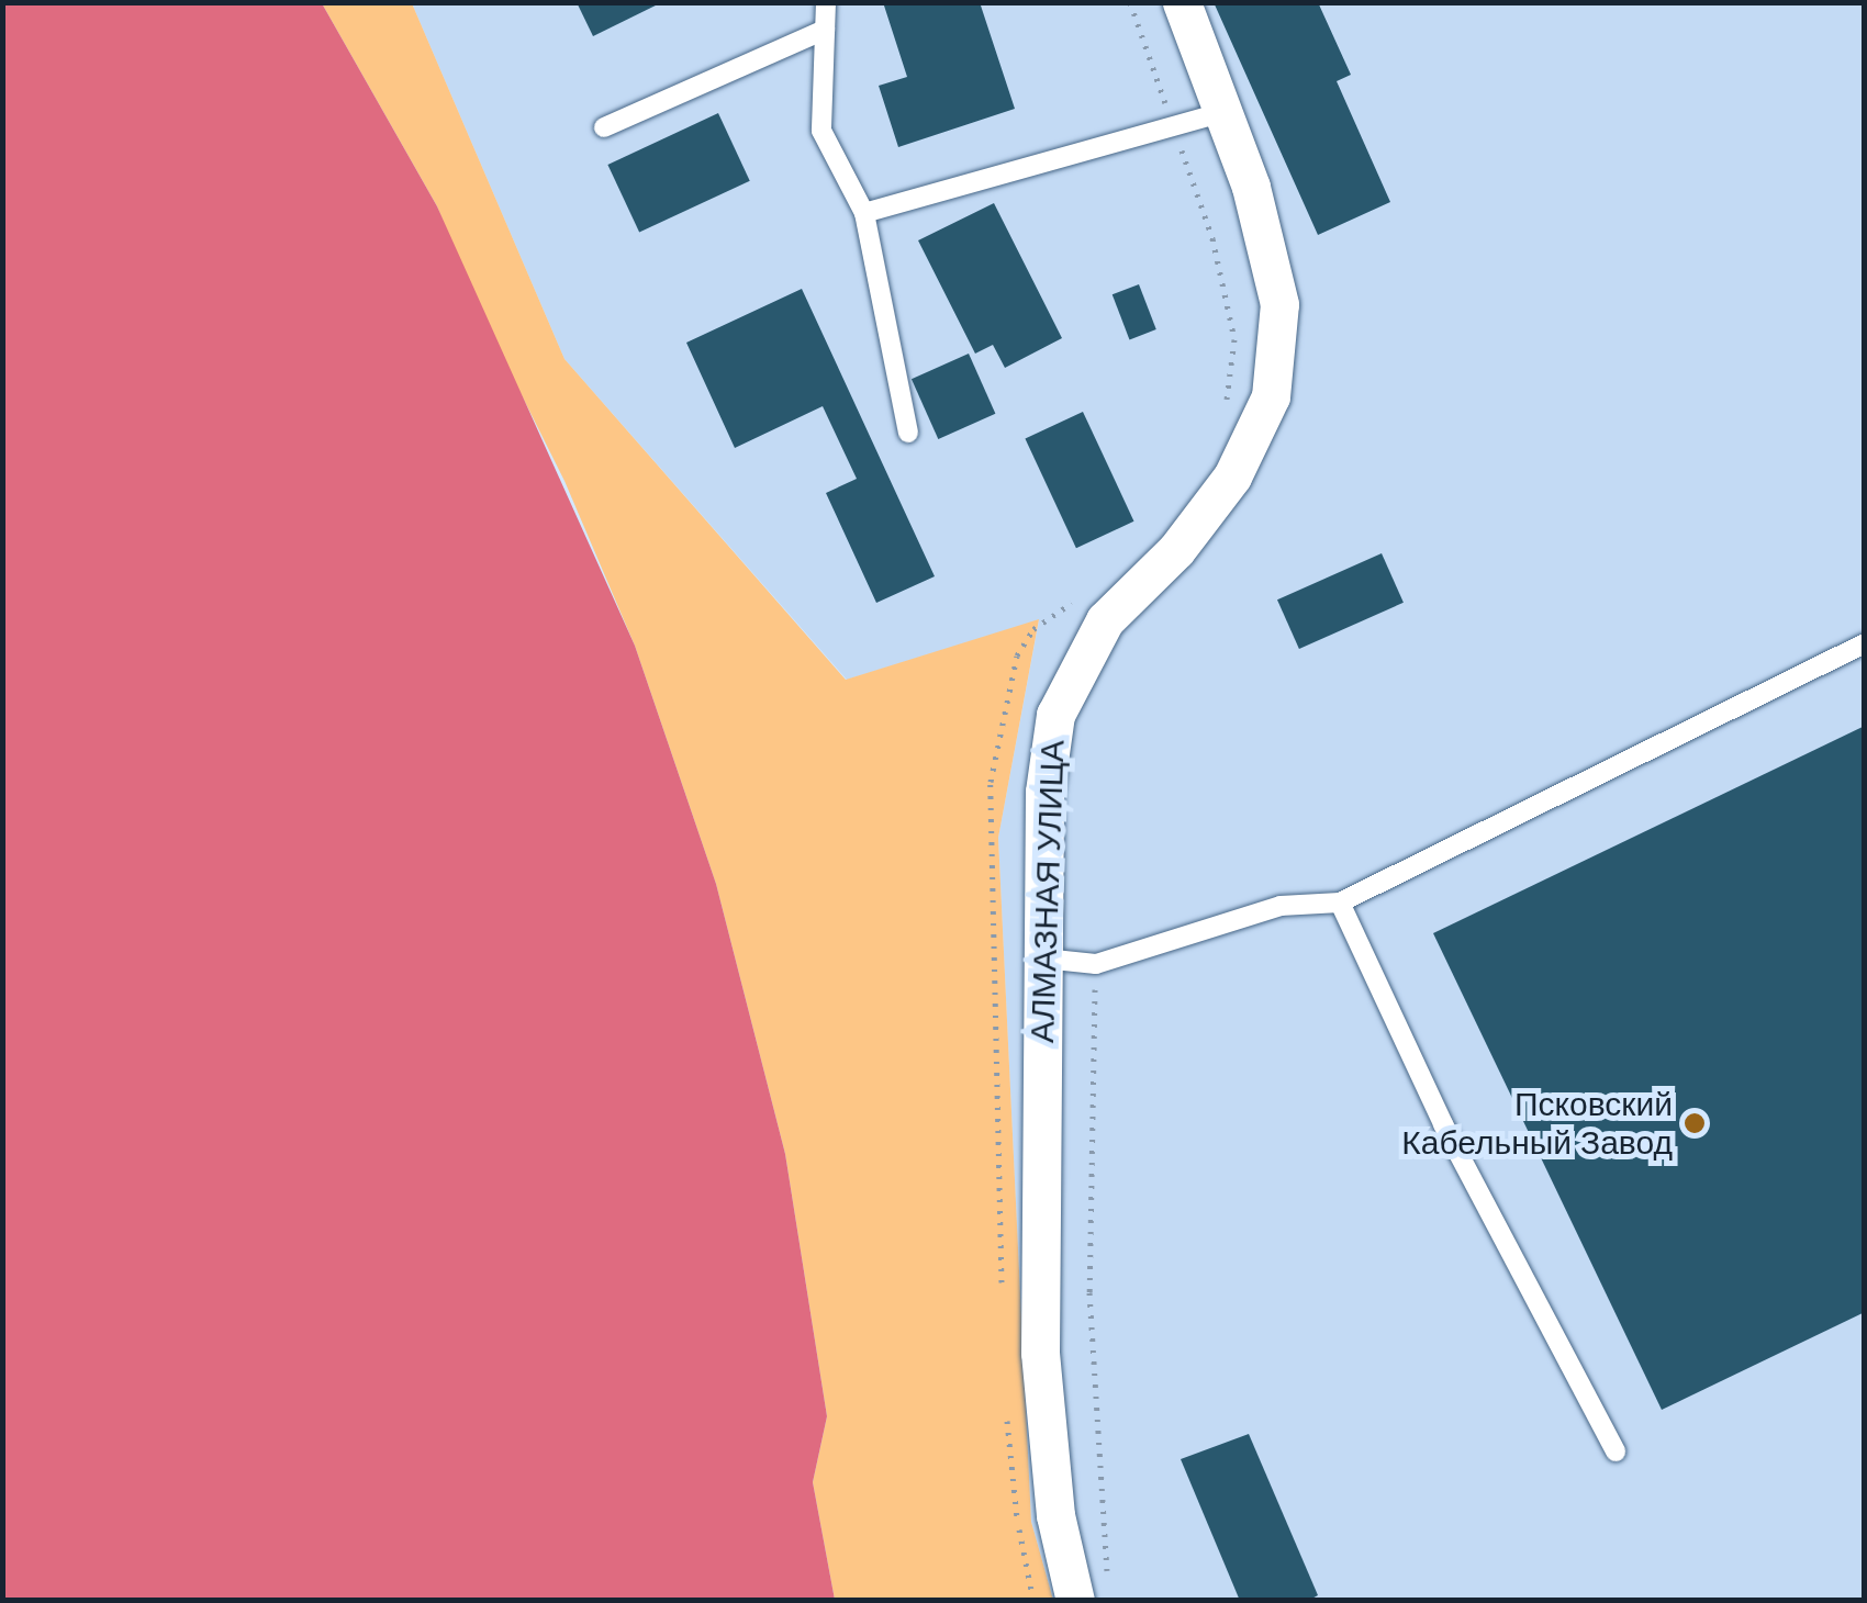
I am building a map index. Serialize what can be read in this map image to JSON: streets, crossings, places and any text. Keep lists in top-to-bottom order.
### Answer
{
  "streets": {
    "street": ["АЛМАЗНАЯ УЛИЦА"]
  },
  "places": ["Псковский Кабельный Завод"]
}
